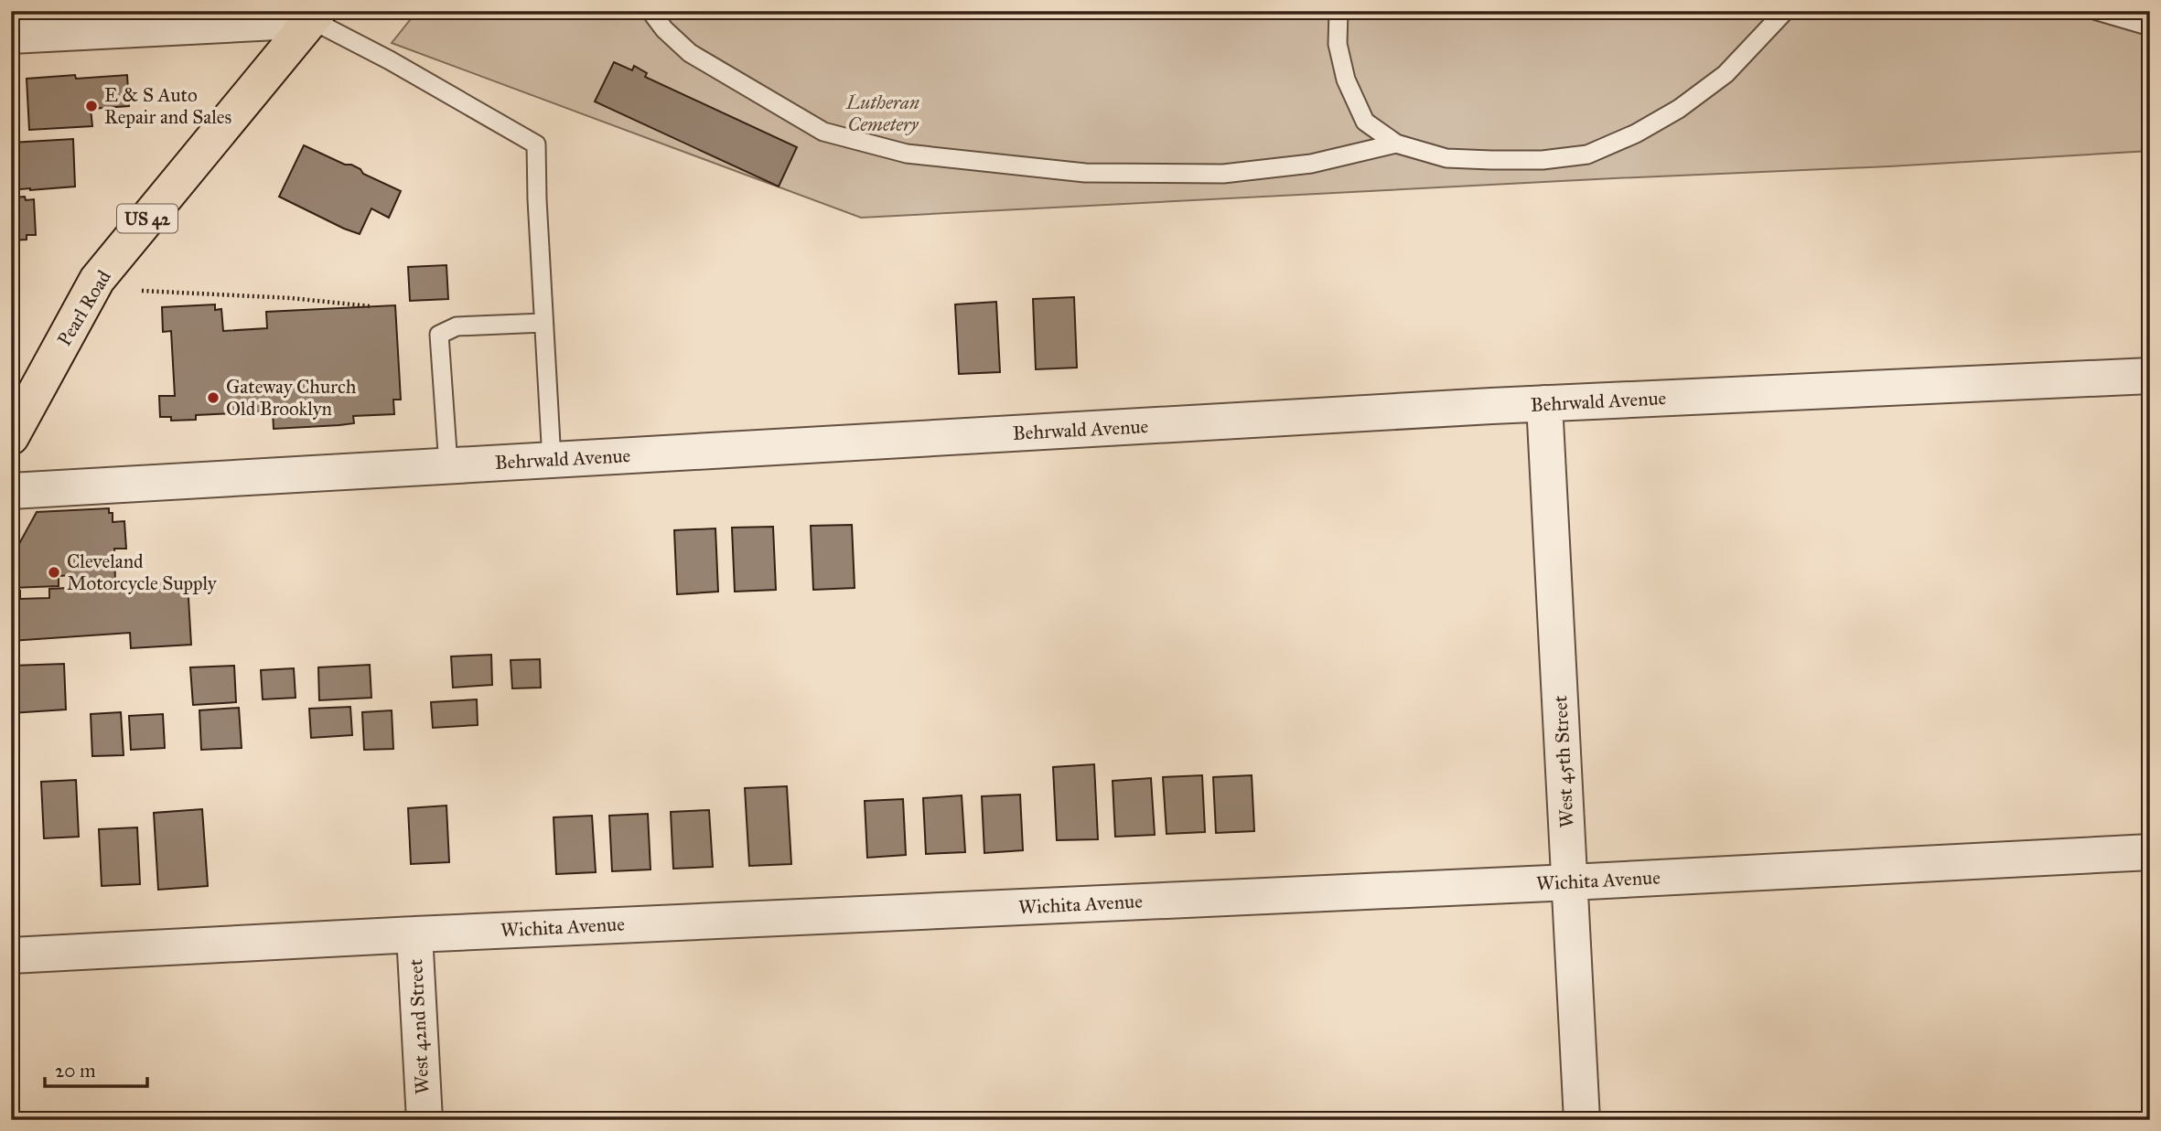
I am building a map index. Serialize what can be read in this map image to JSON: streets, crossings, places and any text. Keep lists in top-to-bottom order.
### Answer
{
  "streets": {
    "main road": ["US 42", "Pearl Road"],
    "street": [
      "Behrwald Avenue",
      "West 45th Street",
      "Wichita Avenue",
      "West 42nd Street"
    ]
  },
  "crossings": [
    ["Behrwald Avenue", "West 45th Street"],
    ["West 45th Street", "Wichita Avenue"],
    ["Wichita Avenue", "West 42nd Street"]
  ],
  "parks": ["Lutheran Cemetery"],
  "places": ["E & S Auto Repair and Sales", "Gateway Church Old Brooklyn", "Cleveland Motorcycle Supply"],
  "scale_bar": "20 m"
}
